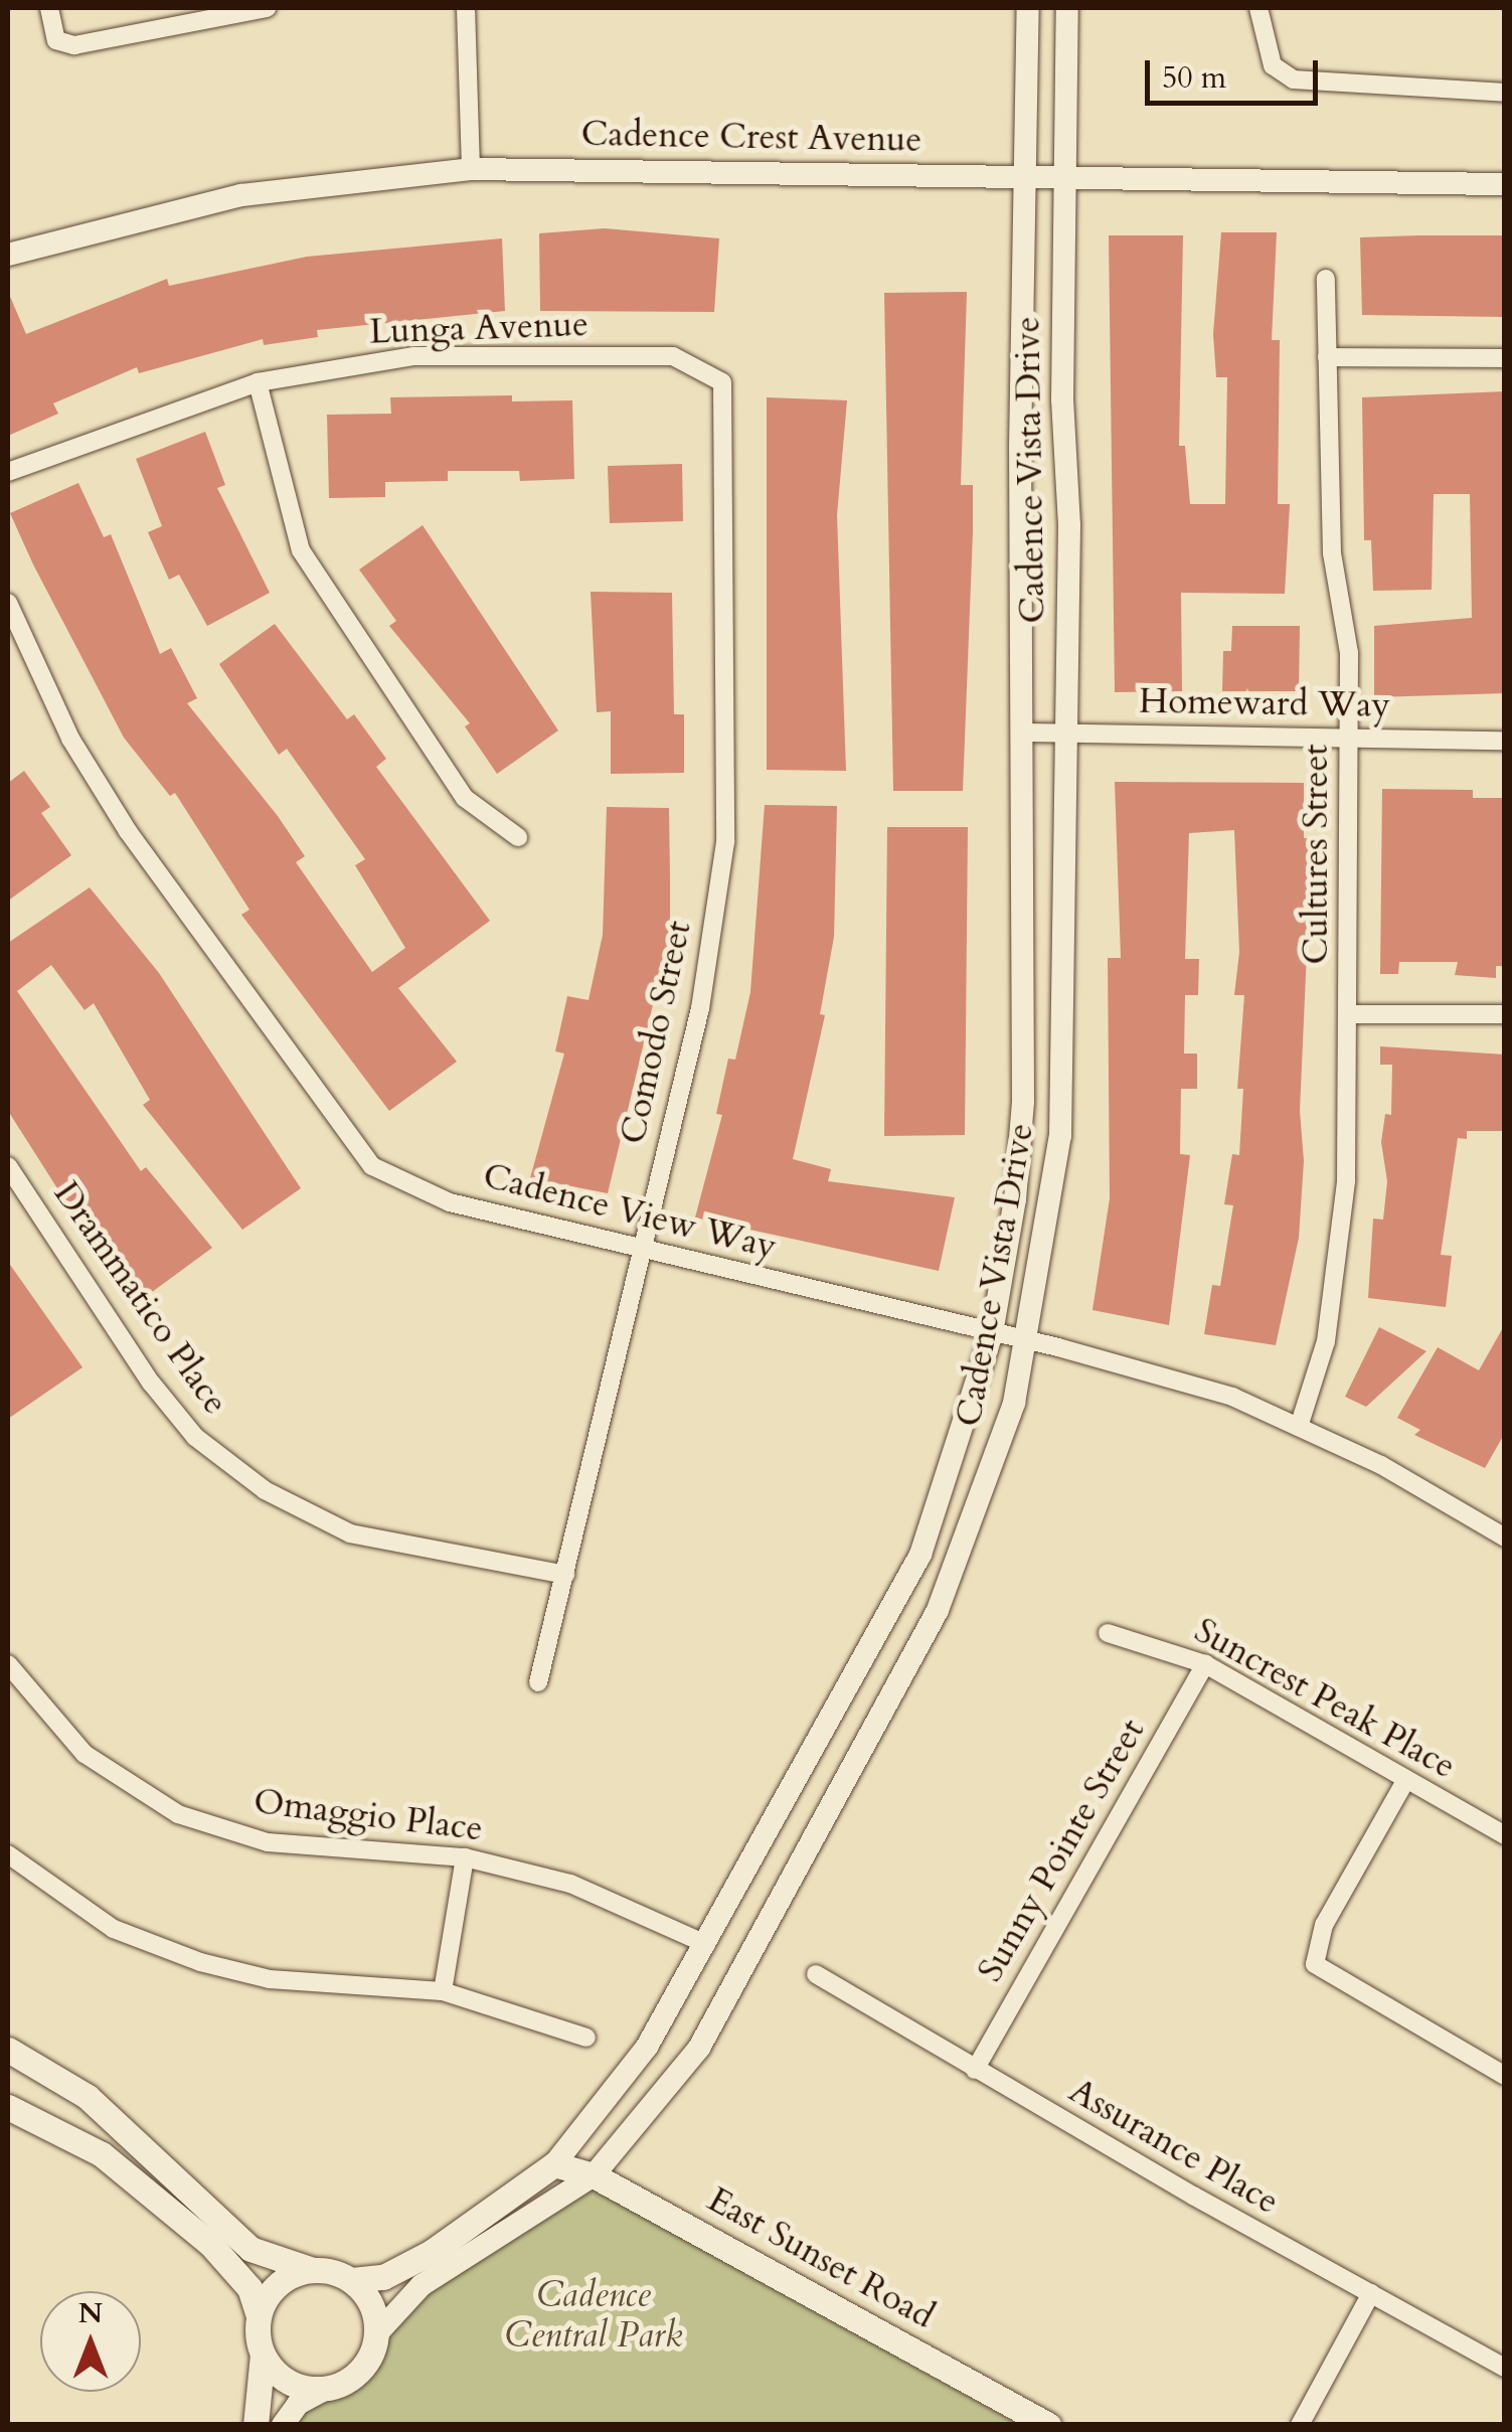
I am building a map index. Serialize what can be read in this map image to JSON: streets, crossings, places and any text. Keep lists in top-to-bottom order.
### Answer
{
  "streets": {
    "main road": ["Cadence Vista Drive", "East Sunset Road"],
    "street": [
      "Cadence Crest Avenue",
      "Lunga Avenue",
      "Homeward Way",
      "Cultures Street",
      "Comodo Street",
      "Cadence View Way",
      "Drammatico Place",
      "Suncrest Peak Place",
      "Omaggio Place",
      "Sunny Pointe Street",
      "Assurance Place"
    ]
  },
  "crossings": [
    ["Cadence Crest Avenue", "Cadence Vista Drive"],
    ["Lunga Avenue", "Comodo Street"],
    ["Cadence Vista Drive", "Homeward Way"],
    ["Cadence Vista Drive", "Cadence View Way"],
    ["Cadence Vista Drive", "Omaggio Place"],
    ["Cadence Vista Drive", "East Sunset Road"],
    ["Homeward Way", "Cultures Street"],
    ["Cultures Street", "Cadence View Way"],
    ["Comodo Street", "Cadence View Way"],
    ["Comodo Street", "Drammatico Place"],
    ["Suncrest Peak Place", "Sunny Pointe Street"],
    ["Sunny Pointe Street", "Assurance Place"]
  ],
  "parks": ["Cadence Central Park"],
  "scale_bar": "50 m",
  "north": "top"
}
